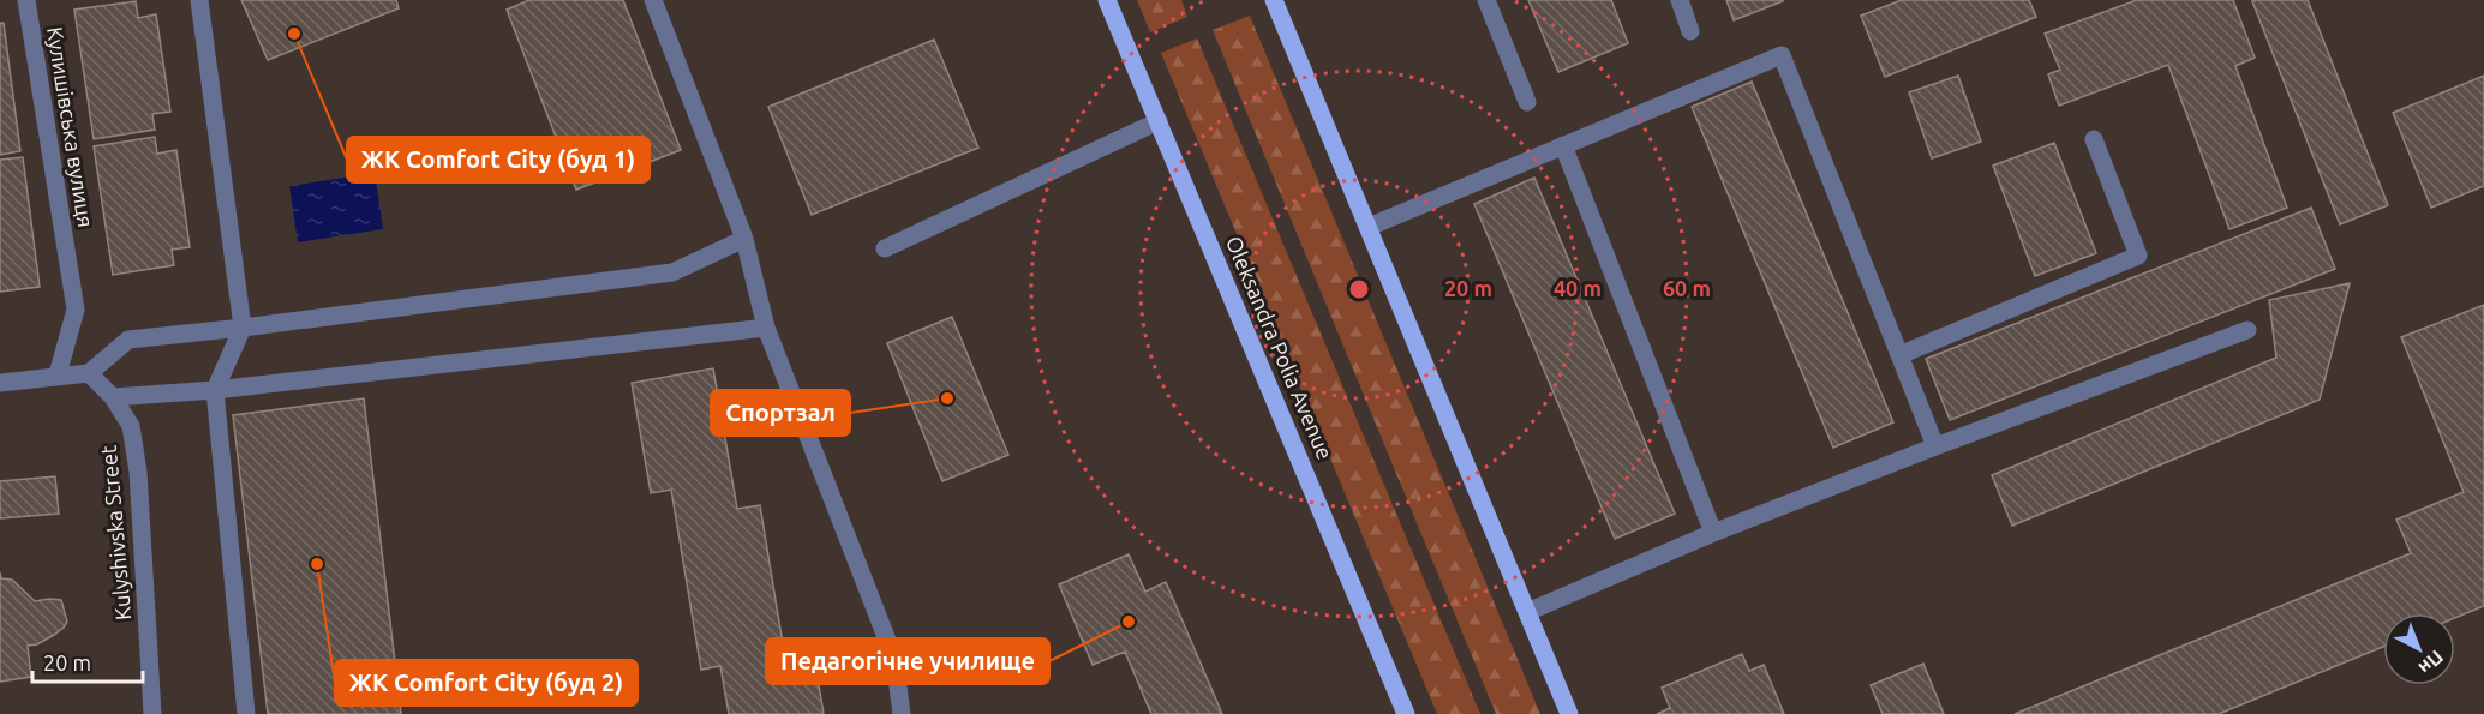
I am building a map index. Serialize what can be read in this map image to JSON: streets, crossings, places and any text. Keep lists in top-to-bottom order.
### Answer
{
  "streets": {
    "main road": ["Oleksandra Polia Avenue"],
    "street": ["Кулишівська вулиця", "Kulyshivska Street"]
  },
  "places": [
    "ЖК Comfort City (буд 1)",
    "Спортзал",
    "ЖК Comfort City (буд 2)",
    "Педагогічне училище"
  ],
  "scale_bar": "20 m",
  "north": "bottom right",
  "rings": ["20 m", "40 m", "60 m"]
}
